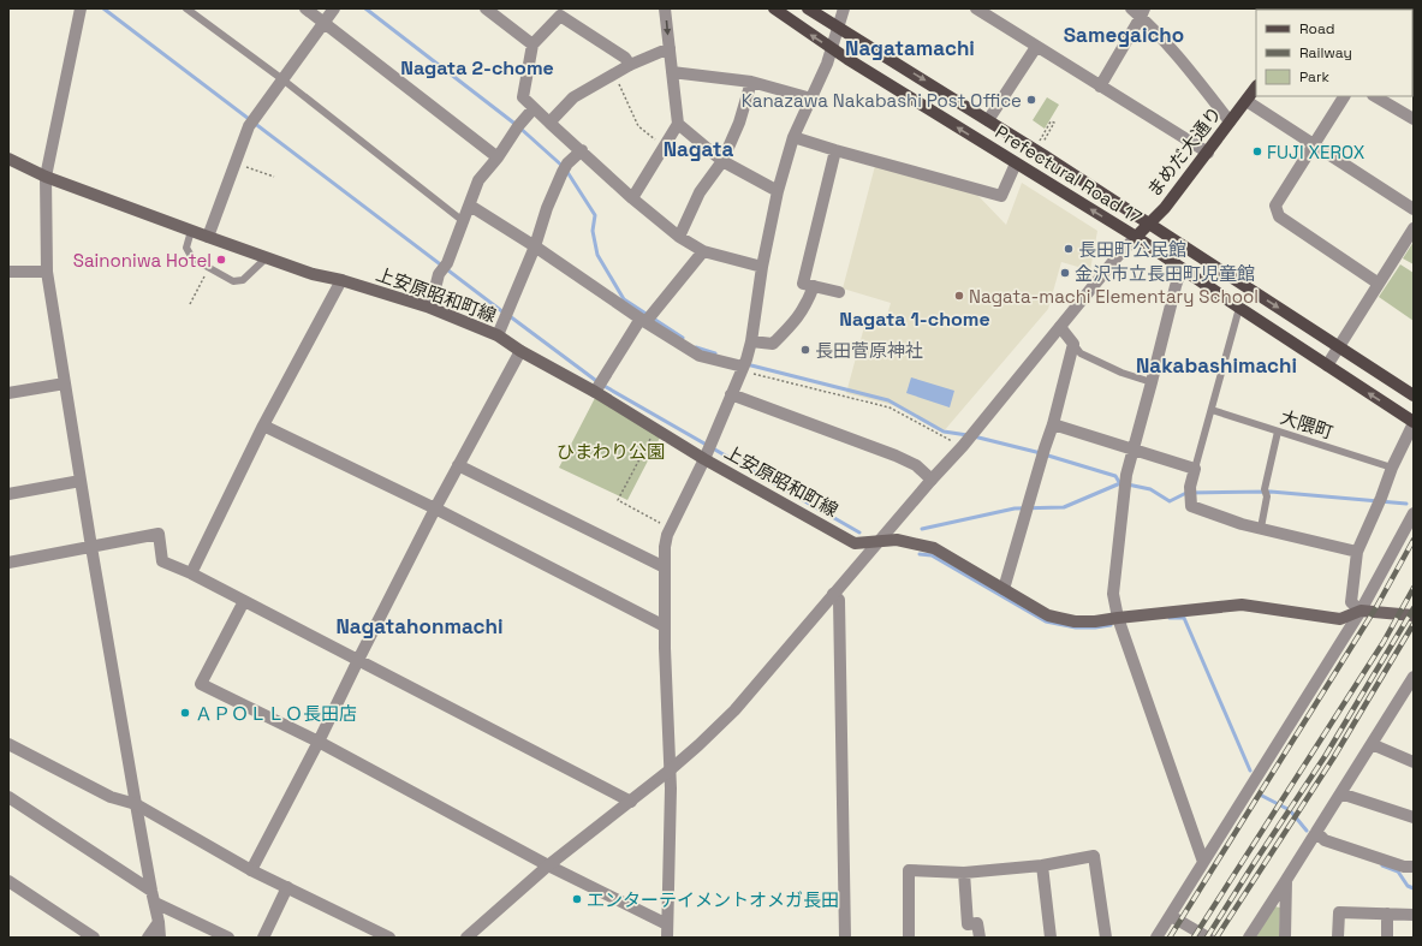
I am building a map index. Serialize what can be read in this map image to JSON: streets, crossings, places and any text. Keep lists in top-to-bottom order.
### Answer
{
  "streets": {
    "main road": ["まめだ大通り", "Prefectural Road 17", "上安原昭和町線"],
    "lane": ["大隈町"]
  },
  "crossings": [
    ["まめだ大通り", "Prefectural Road 17"]
  ],
  "districts": [
    "Samegaicho",
    "Nagatamachi",
    "Nagata 2-chome",
    "Nagata",
    "Nagata 1-chome",
    "Nakabashimachi",
    "Nagatahonmachi"
  ],
  "parks": ["ひまわり公園"],
  "places": [
    "Kanazawa Nakabashi Post Office",
    "FUJI XEROX",
    "長田町公民館",
    "Sainoniwa Hotel",
    "金沢市立長田町児童館",
    "Nagata-machi Elementary School",
    "長田菅原神社",
    "ＡＰＯＬＬＯ長田店",
    "エンターテイメントオメガ長田"
  ],
  "legend": ["Road", "Railway", "Park"]
}
